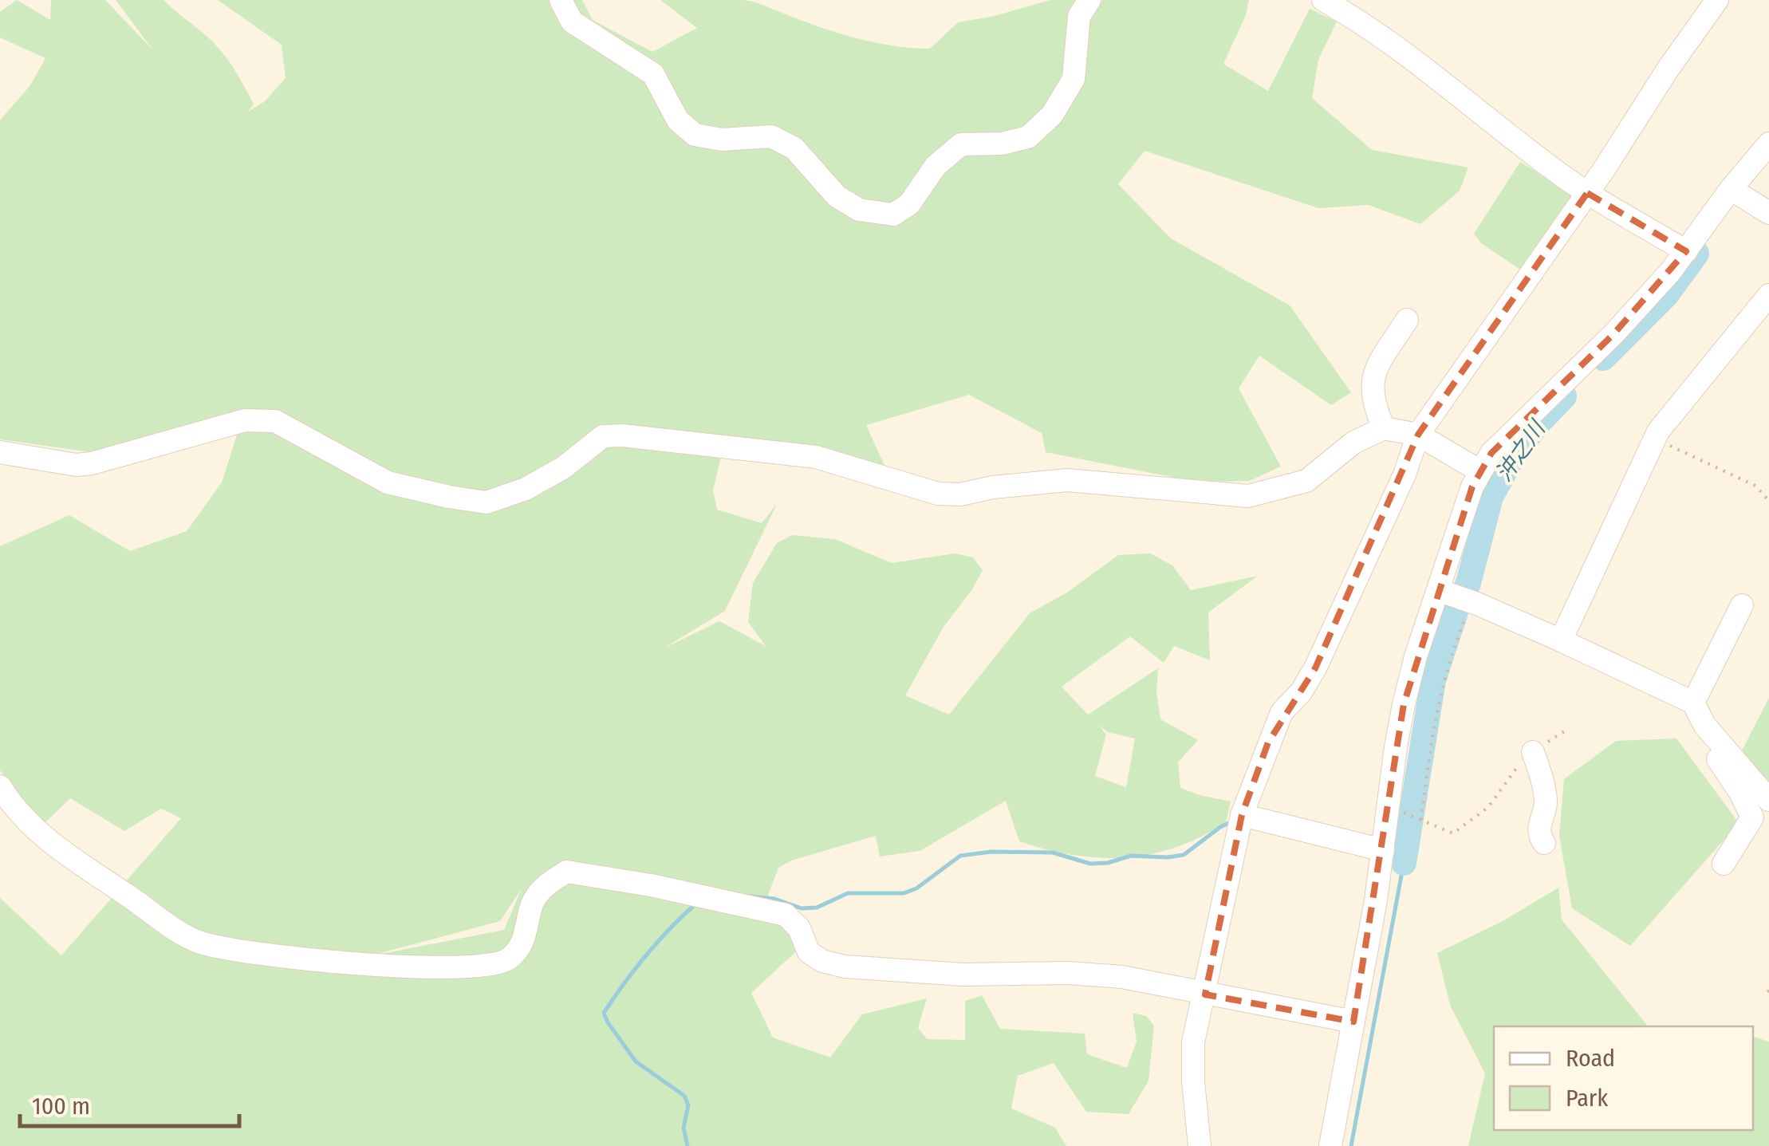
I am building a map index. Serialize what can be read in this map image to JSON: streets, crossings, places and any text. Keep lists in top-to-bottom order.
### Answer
{
  "water": ["沖之川"],
  "legend": ["Road", "Park"],
  "scale_bar": "100 m"
}
